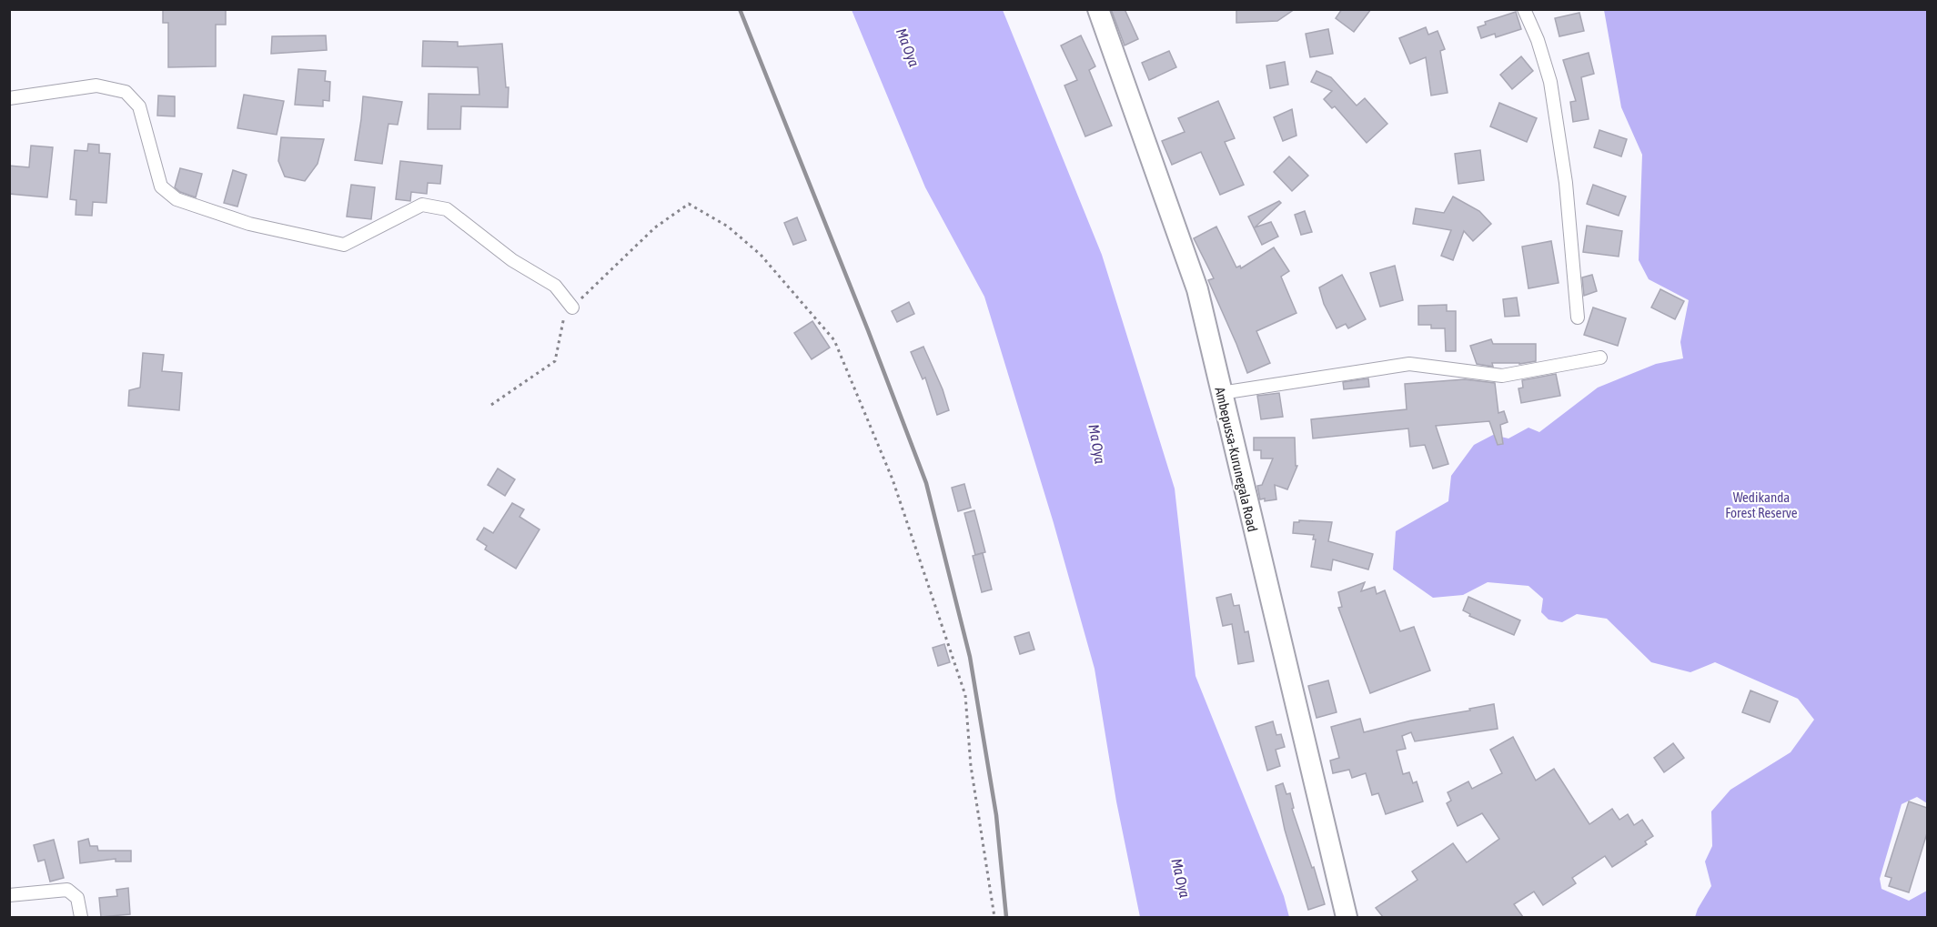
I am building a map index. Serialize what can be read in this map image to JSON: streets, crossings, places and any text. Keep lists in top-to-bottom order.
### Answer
{
  "streets": {
    "highway": ["Ambepussa-Kurunegala Road"]
  },
  "water": ["Ma Oya"],
  "parks": ["Wedikanda Forest Reserve"]
}
